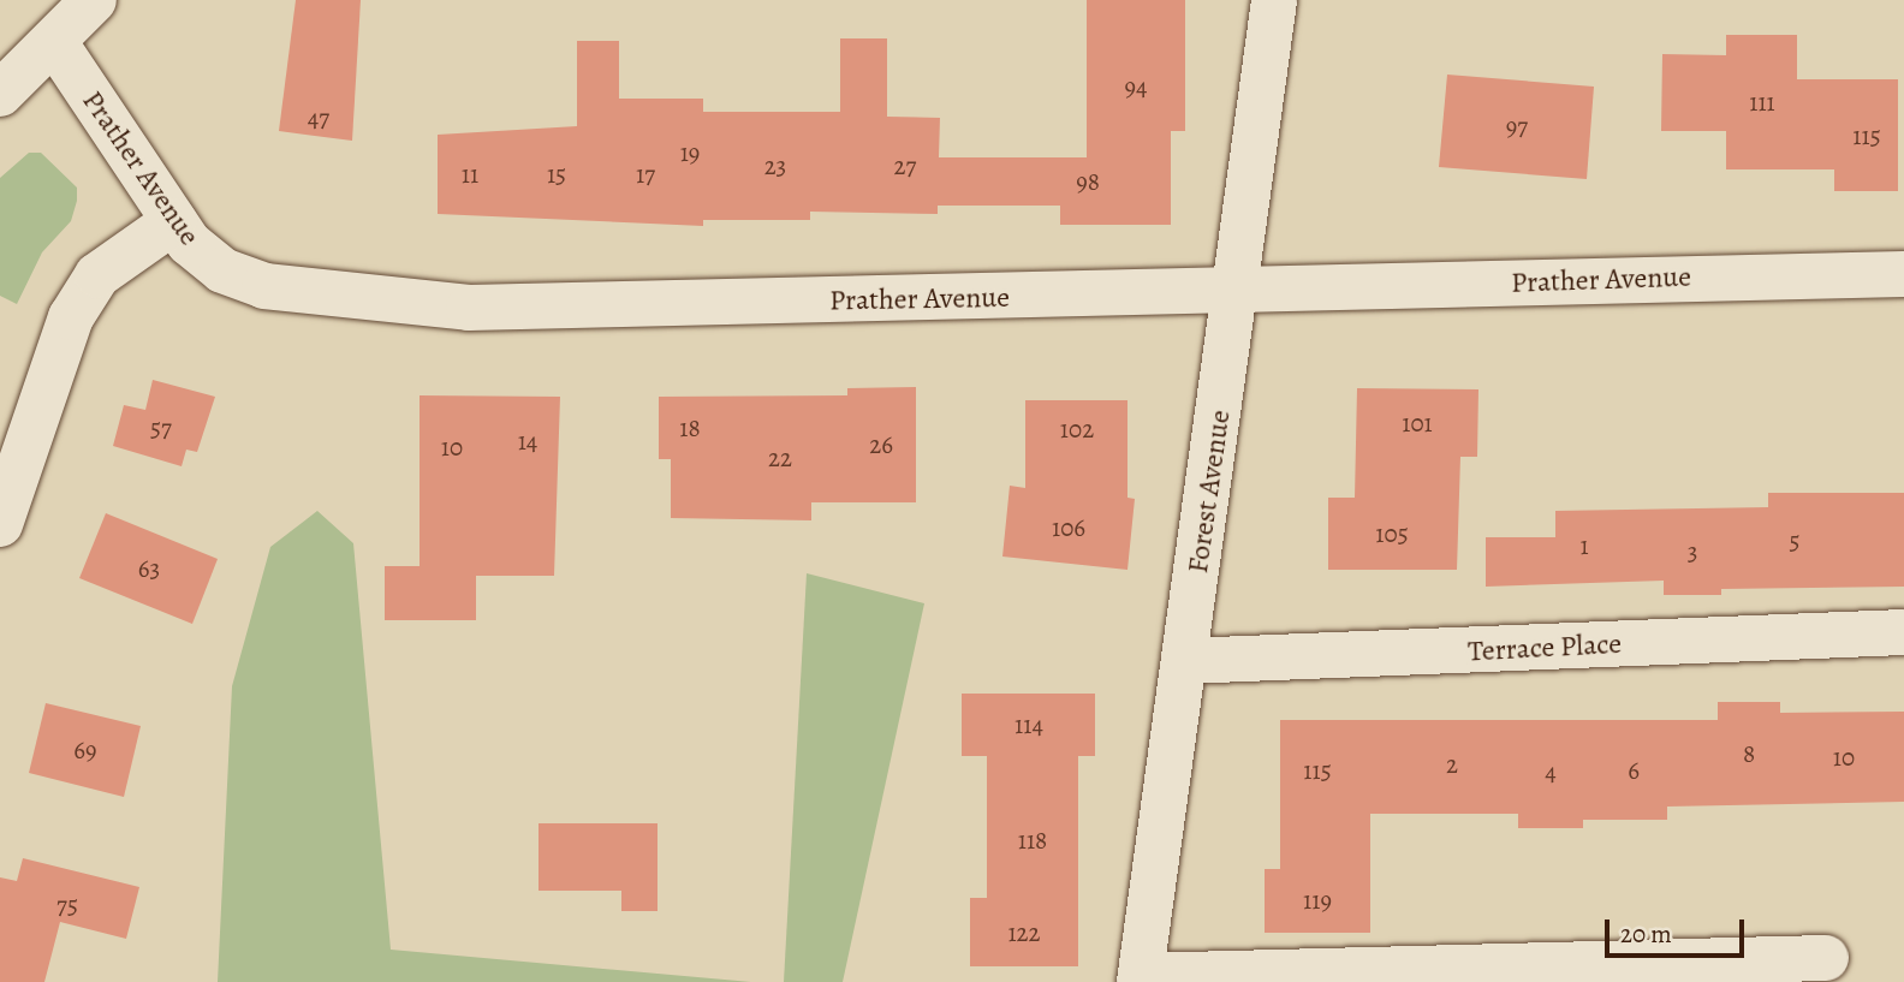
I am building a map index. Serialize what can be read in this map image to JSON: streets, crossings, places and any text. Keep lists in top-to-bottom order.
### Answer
{
  "streets": {
    "street": ["Prather Avenue", "Forest Avenue", "Terrace Place"]
  },
  "crossings": [
    ["Prather Avenue", "Forest Avenue"],
    ["Forest Avenue", "Terrace Place"]
  ],
  "house_numbers": [
    "94",
    "111",
    "47",
    "97",
    "115",
    "19",
    "23",
    "27",
    "11",
    "15",
    "17",
    "98",
    "101",
    "57",
    "18",
    "102",
    "14",
    "26",
    "10",
    "22",
    "106",
    "105",
    "5",
    "1",
    "3",
    "63",
    "114",
    "69",
    "8",
    "10",
    "2",
    "115",
    "6",
    "4",
    "118",
    "119",
    "75",
    "122"
  ],
  "scale_bar": "20 m"
}
